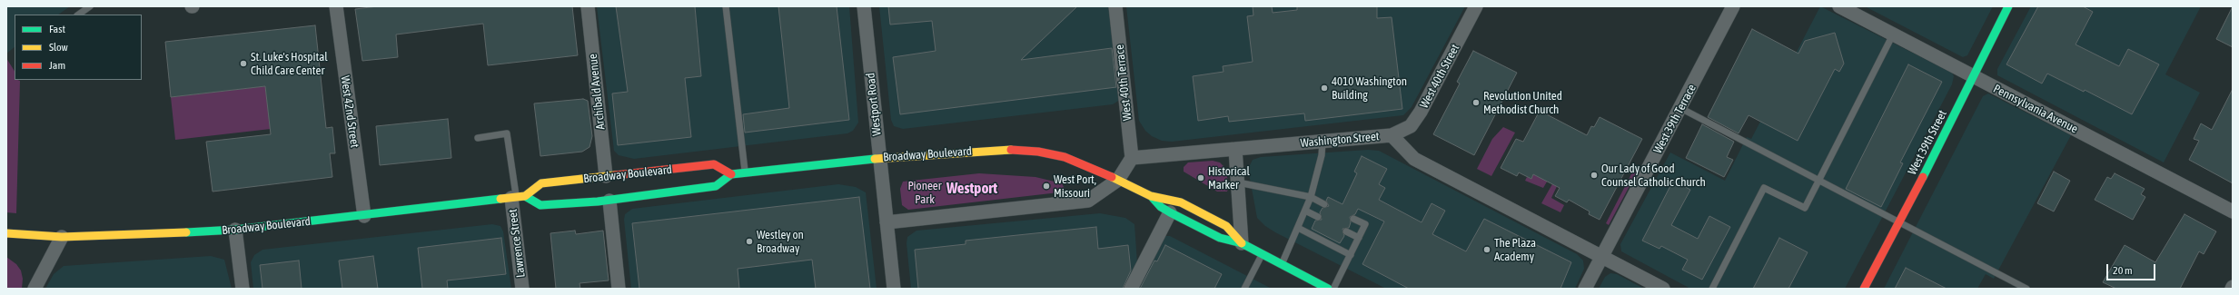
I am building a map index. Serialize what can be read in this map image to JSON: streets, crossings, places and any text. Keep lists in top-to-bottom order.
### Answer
{
  "streets": {
    "main road": ["West 39th Street", "Broadway Boulevard"],
    "street": [
      "West 40th Street",
      "West 40th Terrace",
      "Archibald Avenue",
      "Westport Road",
      "Pennsylvania Avenue",
      "West 42nd Street",
      "West 39th Terrace",
      "Washington Street",
      "Lawrence Street"
    ]
  },
  "crossings": [
    ["West 40th Street", "Washington Street"],
    ["West 40th Terrace", "Washington Street"],
    ["Archibald Avenue", "Broadway Boulevard"],
    ["Westport Road", "Broadway Boulevard"],
    ["Pennsylvania Avenue", "West 39th Street"],
    ["West 42nd Street", "Broadway Boulevard"],
    ["West 39th Terrace", "Washington Street"],
    ["Broadway Boulevard", "Lawrence Street"]
  ],
  "districts": ["Westport"],
  "parks": ["Pioneer Park"],
  "places": [
    "St. Luke's Hospital Child Care Center",
    "4010 Washington Building",
    "Revolution United Methodist Church",
    "Our Lady of Good Counsel Catholic Church",
    "Historical Marker",
    "West Port, Missouri",
    "Westley on Broadway",
    "The Plaza Academy"
  ],
  "legend": ["Fast", "Slow", "Jam"],
  "scale_bar": "20 m"
}
